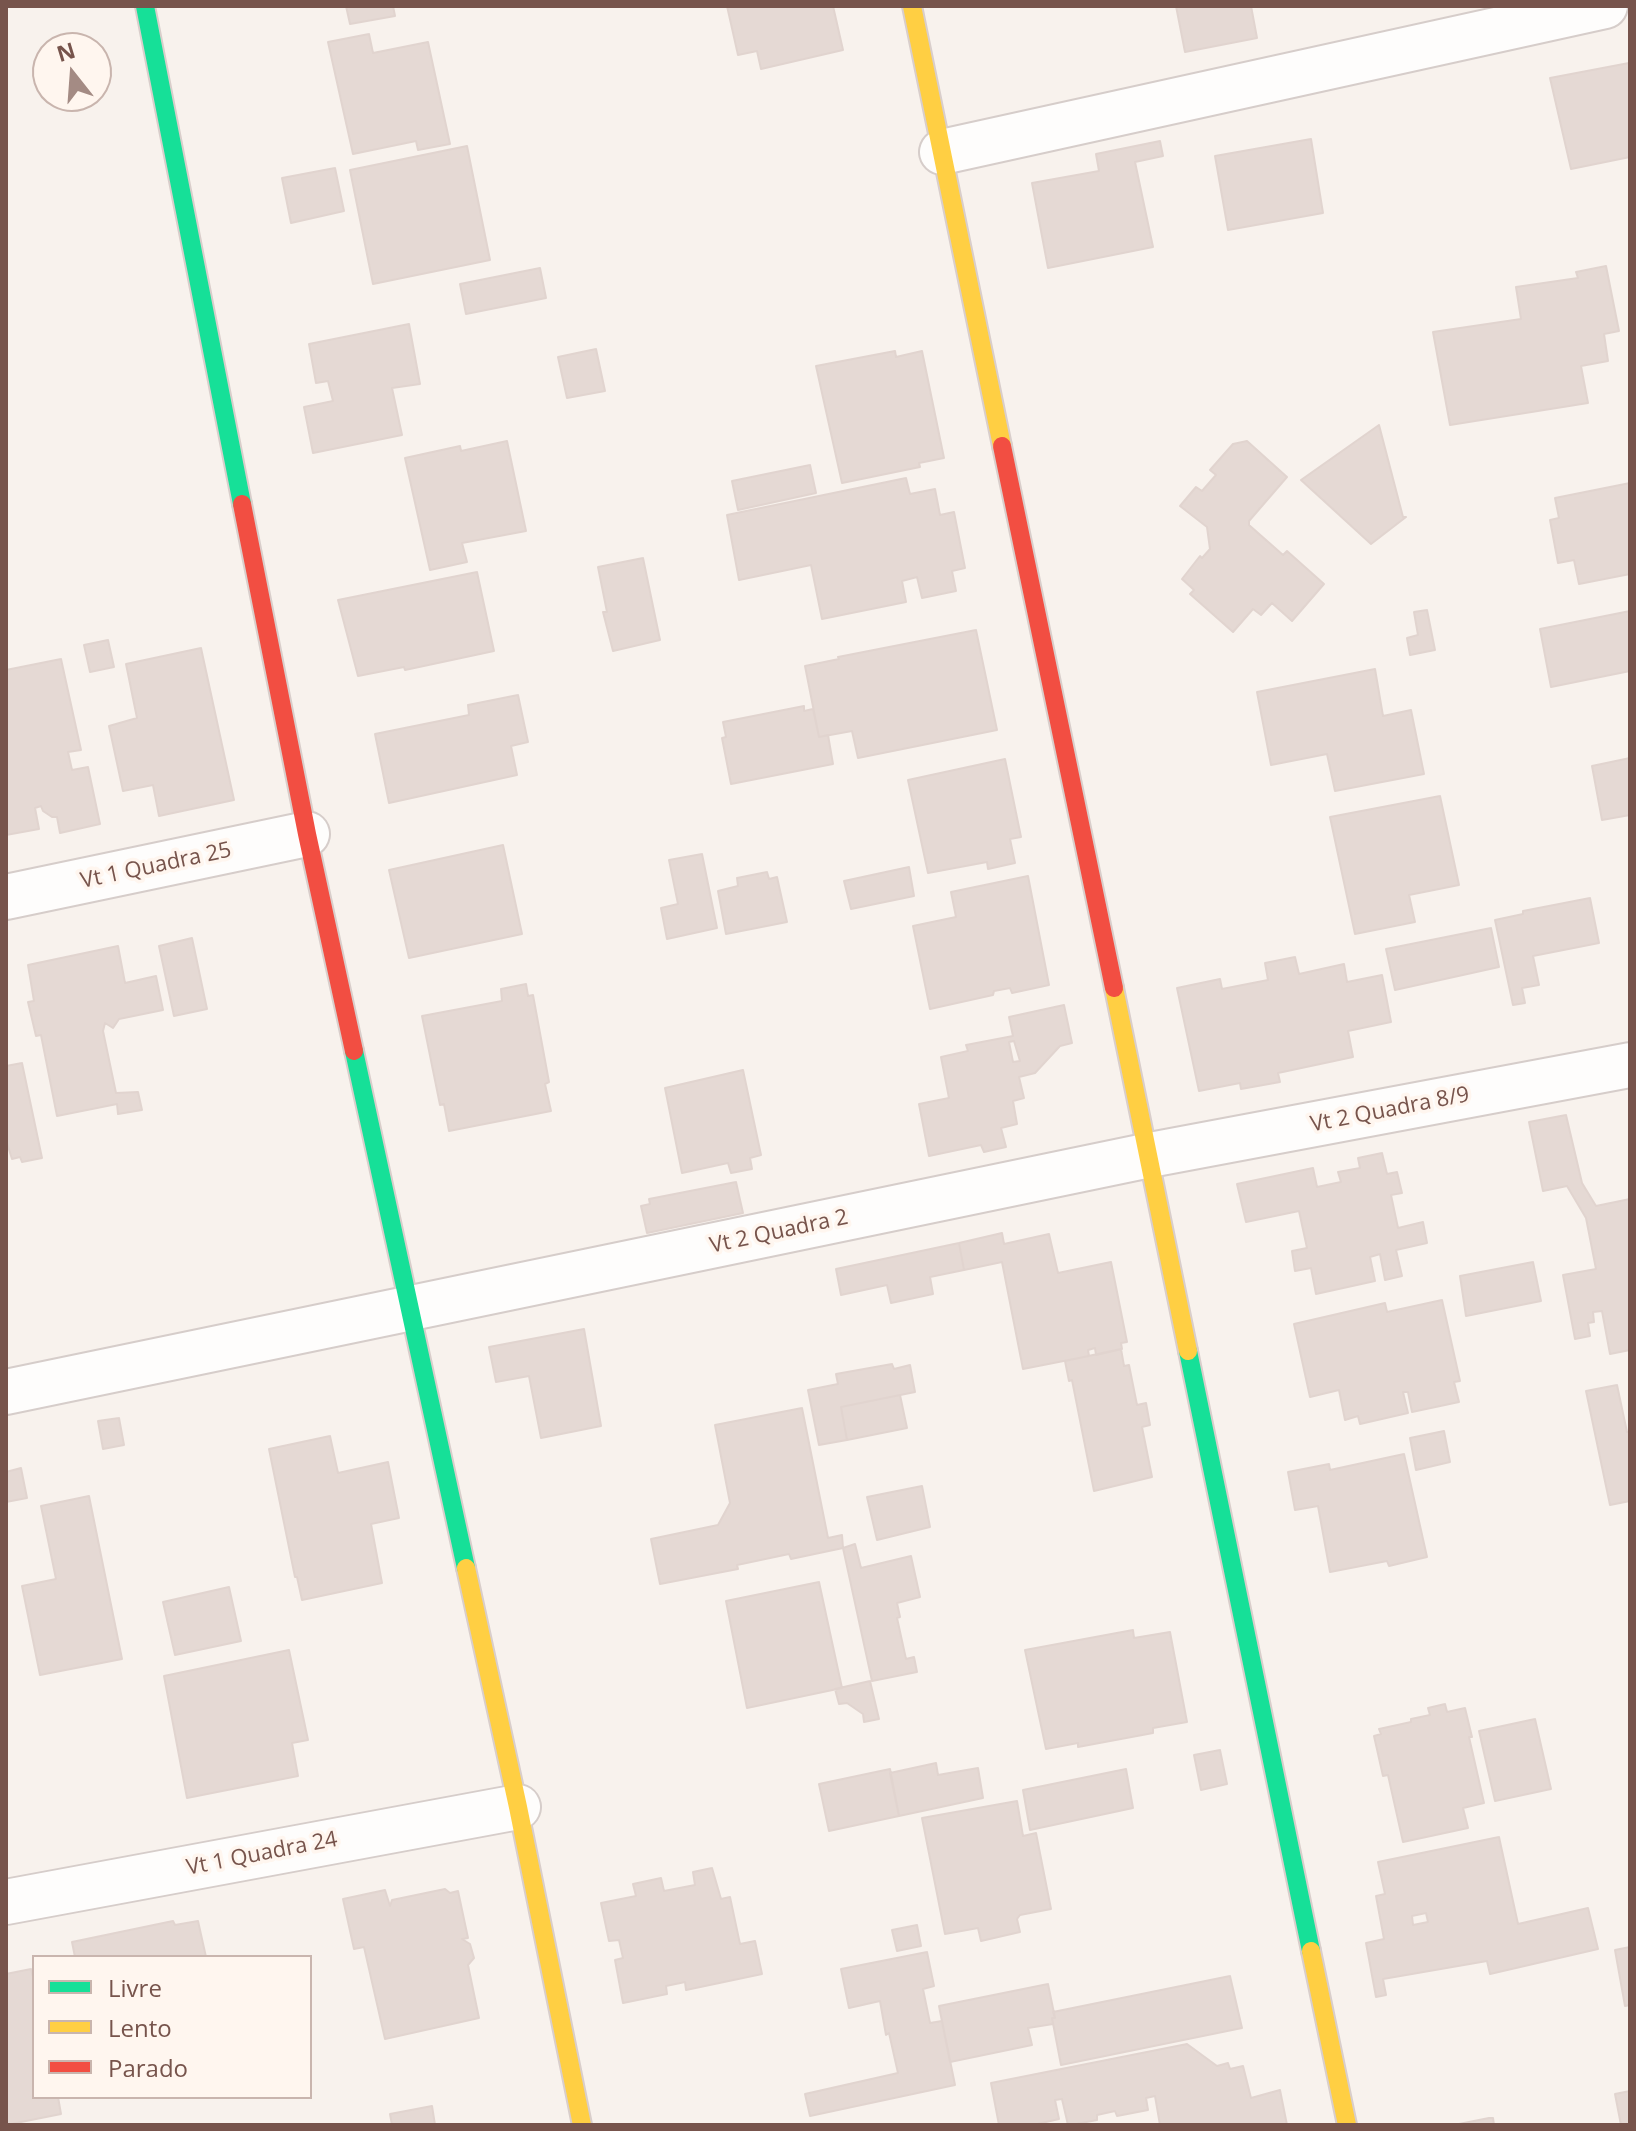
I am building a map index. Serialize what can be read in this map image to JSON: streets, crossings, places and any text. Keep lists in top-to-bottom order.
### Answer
{
  "streets": {
    "street": [
      "Vt 1 Quadra 25",
      "Vt 2 Quadra 8/9",
      "Vt 2 Quadra 2",
      "Vt 1 Quadra 24"
    ]
  },
  "crossings": [
    ["Vt 2 Quadra 8/9", "Vt 2 Quadra 2"]
  ],
  "legend": ["Livre", "Lento", "Parado"],
  "north": "top"
}
